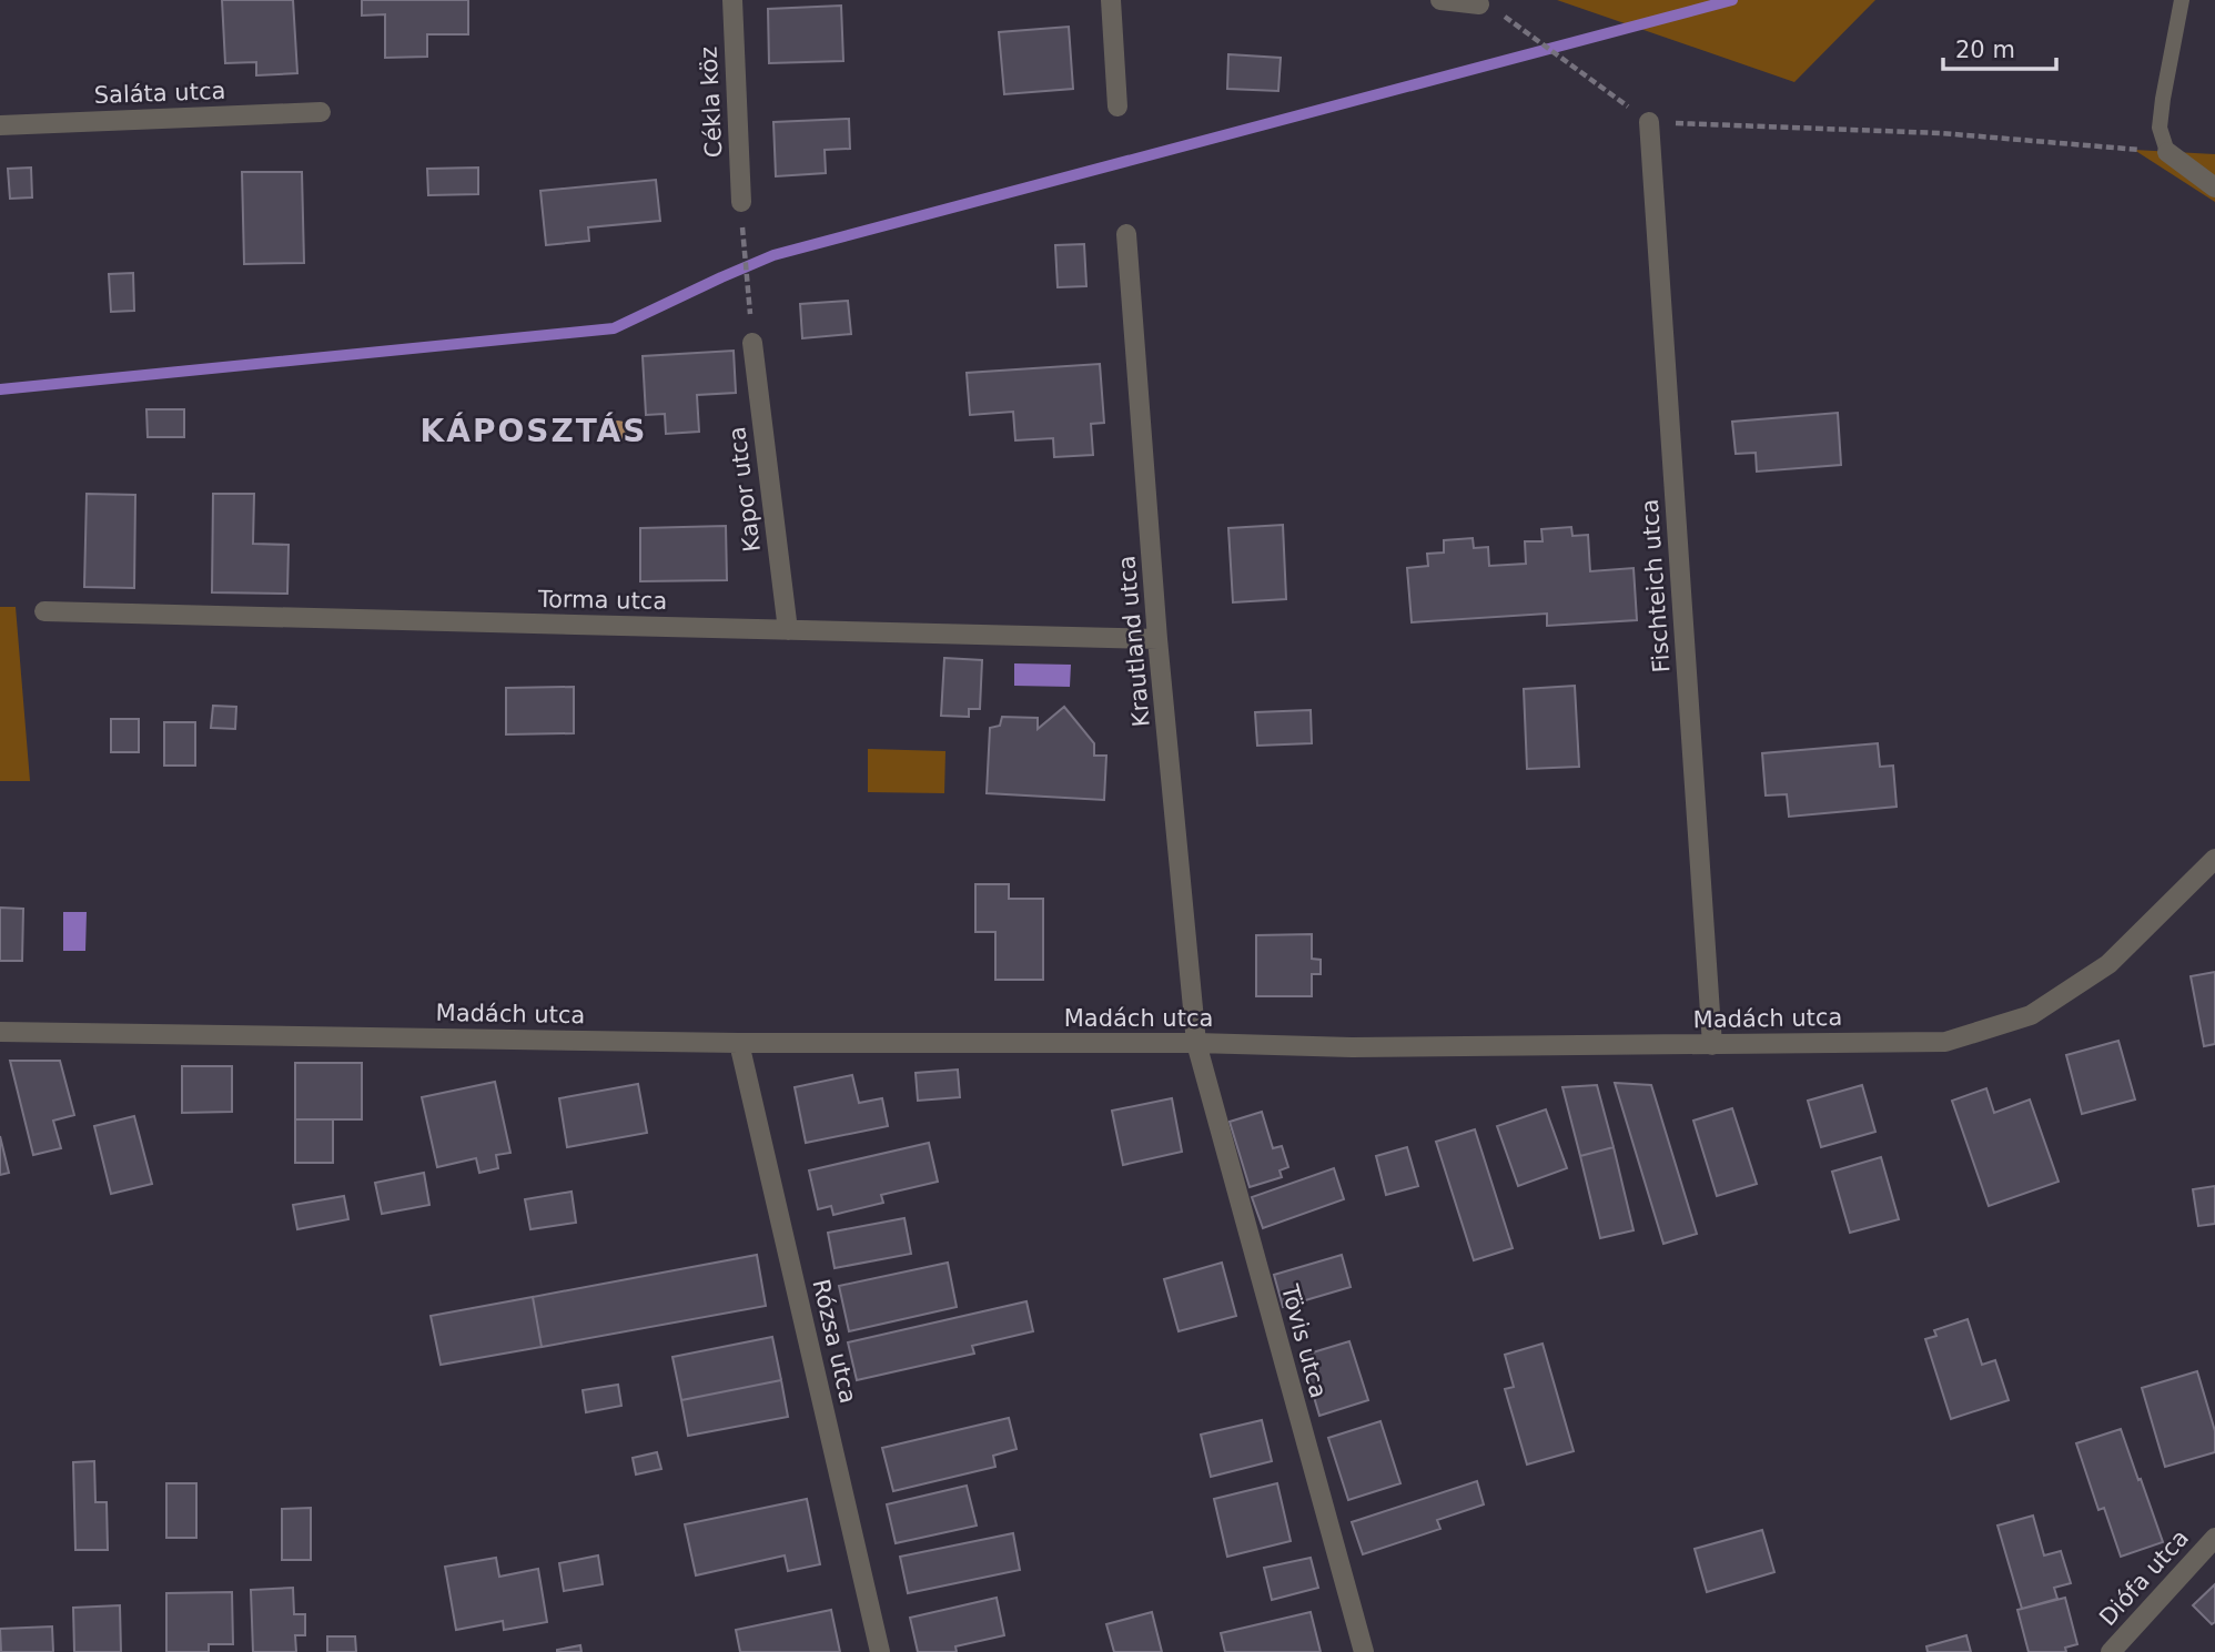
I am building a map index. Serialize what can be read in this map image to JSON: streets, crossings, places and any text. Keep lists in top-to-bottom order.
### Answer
{
  "streets": {
    "street": [
      "Saláta utca",
      "Cékla köz",
      "Kapor utca",
      "Fischteich utca",
      "Torma utca",
      "Krautland utca",
      "Madách utca",
      "Rózsa utca",
      "Tövis utca",
      "Diófa utca"
    ]
  },
  "crossings": [
    ["Kapor utca", "Torma utca"],
    ["Fischteich utca", "Madách utca"],
    ["Torma utca", "Krautland utca"],
    ["Krautland utca", "Madách utca"],
    ["Krautland utca", "Tövis utca"],
    ["Madách utca", "Rózsa utca"],
    ["Madách utca", "Tövis utca"]
  ],
  "districts": ["KÁPOSZTÁS"],
  "scale_bar": "20 m"
}
